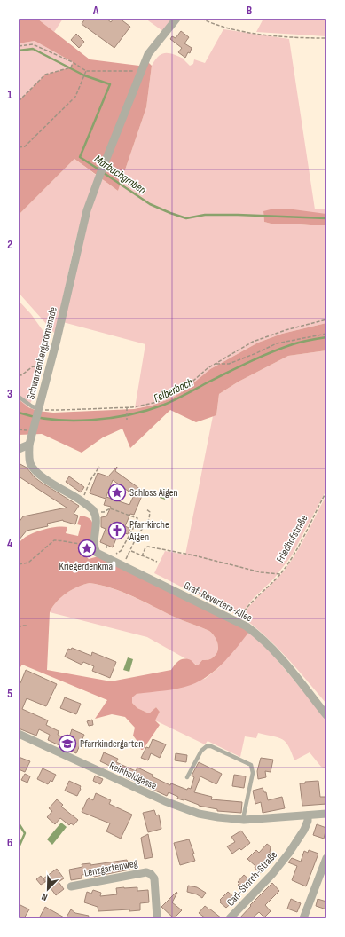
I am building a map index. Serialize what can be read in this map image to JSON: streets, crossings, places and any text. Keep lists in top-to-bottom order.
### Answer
{
  "streets": {
    "street": [
      "Schwarzenbergpromenade",
      "Graf-Revertera-Allee",
      "Reinholdgasse",
      "Lenzgartenweg",
      "Carl-Storch-Straße"
    ],
    "path": ["Friedhofstraße"]
  },
  "crossings": [
    ["Friedhofstraße", "Graf-Revertera-Allee"],
    ["Reinholdgasse", "Carl-Storch-Straße"]
  ],
  "water": ["Marbachgraben", "Felberbach"],
  "places": {
    "place": ["Schloss Aigen", "Kriegerdenkmal"],
    "church": ["Pfarrkirche Aigen"],
    "school or university": ["Pfarrkindergarten"]
  },
  "north": "bottom left",
  "grid": {
    "columns": ["A", "B"],
    "rows": [
      "1",
      "2",
      "3",
      "4",
      "5",
      "6"
    ]
  }
}
